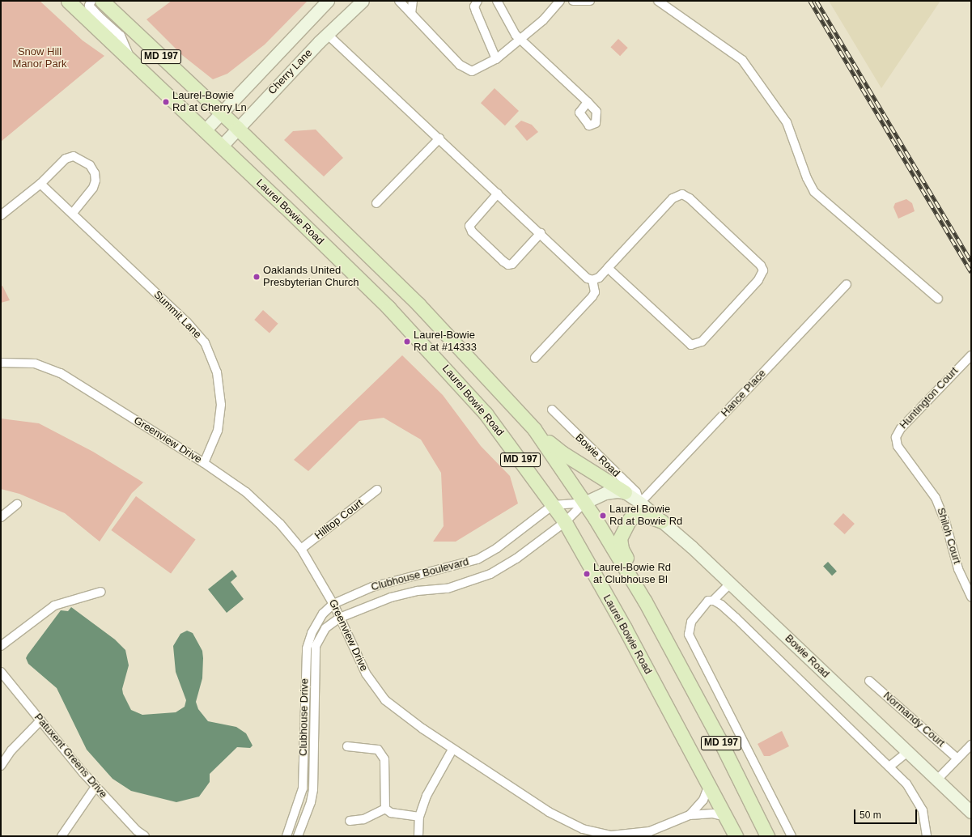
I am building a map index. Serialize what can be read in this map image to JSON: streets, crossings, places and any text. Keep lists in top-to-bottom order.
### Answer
{
  "streets": {
    "main road": ["MD 197", "Laurel Bowie Road"],
    "street": [
      "Cherry Lane",
      "Summit Lane",
      "Hance Place",
      "Huntington Court",
      "Greenview Drive",
      "Bowie Road",
      "Hilltop Court",
      "Shiloh Court",
      "Clubhouse Boulevard",
      "Clubhouse Drive",
      "Normandy Court",
      "Patuxent Greens Drive"
    ]
  },
  "crossings": [
    ["MD 197", "Cherry Lane"],
    ["MD 197", "Bowie Road"],
    ["MD 197", "Clubhouse Boulevard"],
    ["Cherry Lane", "Laurel Bowie Road"],
    ["Laurel Bowie Road", "Greenview Drive"],
    ["Laurel Bowie Road", "Clubhouse Boulevard"],
    ["Summit Lane", "Greenview Drive"],
    ["Hance Place", "Bowie Road"],
    ["Huntington Court", "Shiloh Court"],
    ["Greenview Drive", "Hilltop Court"],
    ["Greenview Drive", "Clubhouse Boulevard"],
    ["Greenview Drive", "Clubhouse Drive"],
    ["Bowie Road", "Clubhouse Boulevard"],
    ["Clubhouse Boulevard", "Clubhouse Drive"]
  ],
  "parks": ["Snow Hill Manor Park"],
  "places": [
    "Laurel-Bowie Rd at Cherry Ln",
    "Oaklands United Presbyterian Church",
    "Laurel-Bowie Rd at #14333",
    "Laurel Bowie Rd at Bowie Rd",
    "Laurel-Bowie Rd at Clubhouse Bl"
  ],
  "scale_bar": "50 m"
}
